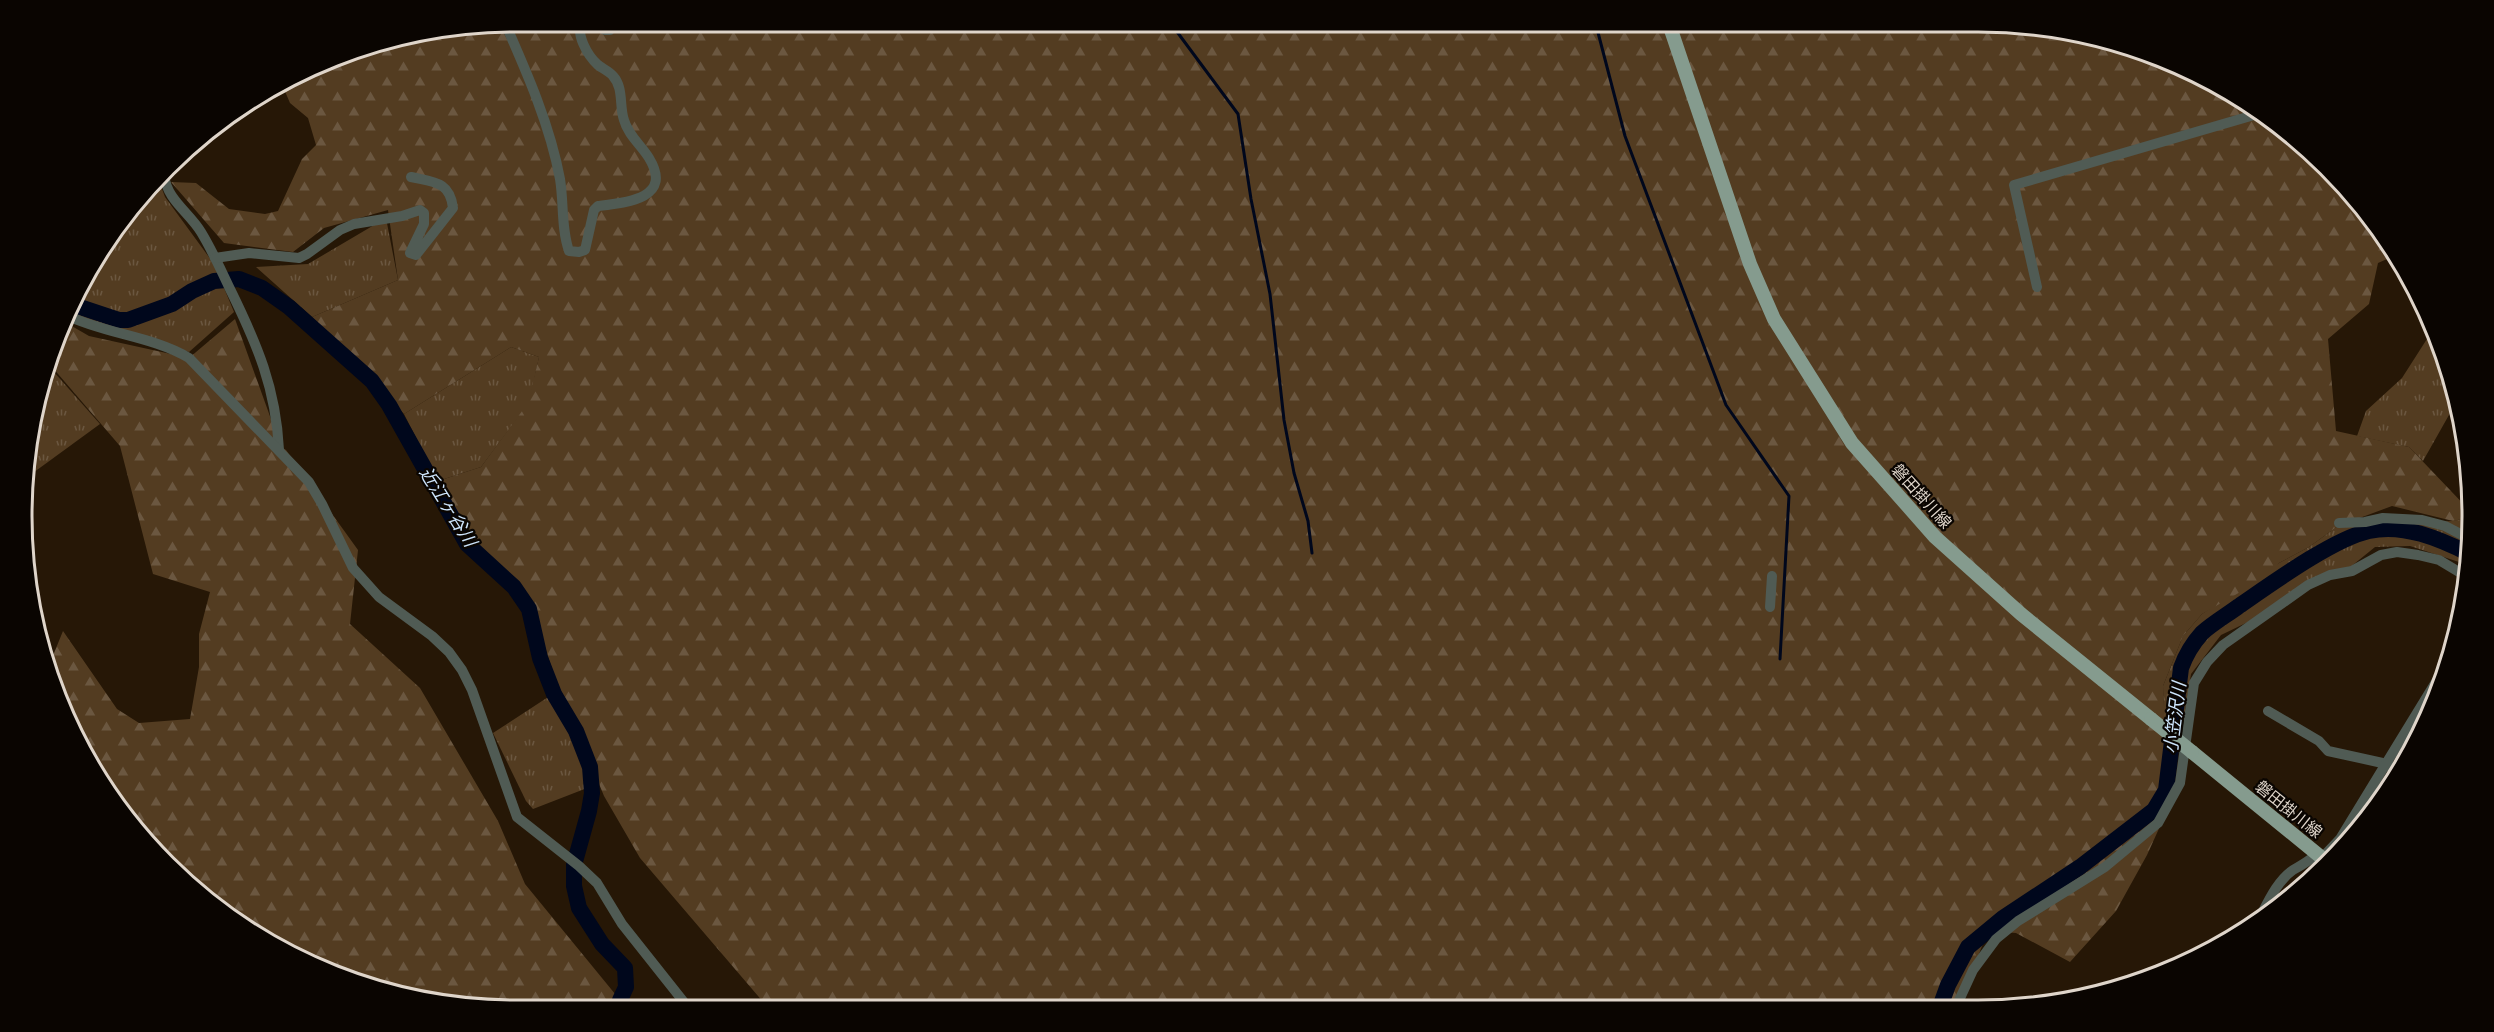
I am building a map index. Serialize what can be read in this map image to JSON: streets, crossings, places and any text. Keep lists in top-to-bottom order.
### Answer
{
  "streets": {
    "main road": ["磐田掛川線"]
  },
  "water": ["近江ヶ谷川", "小笠沢川"]
}
